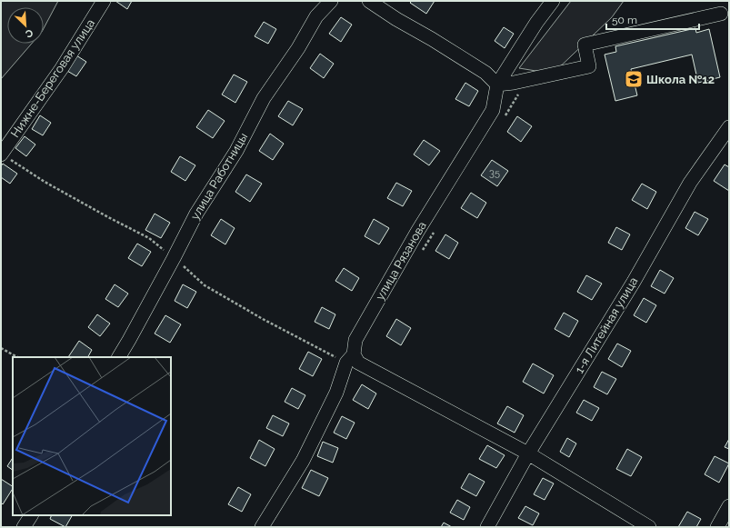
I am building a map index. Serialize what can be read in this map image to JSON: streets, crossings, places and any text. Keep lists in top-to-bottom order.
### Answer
{
  "streets": {
    "street": [
      "Нижне-Береговая улица",
      "улица Работницы",
      "улица Рязанова",
      "1-я Литейная улица"
    ]
  },
  "places": {
    "school or university": ["Школа №12"]
  },
  "house_numbers": ["35"],
  "scale_bar": "50 m",
  "north": "bottom right"
}
